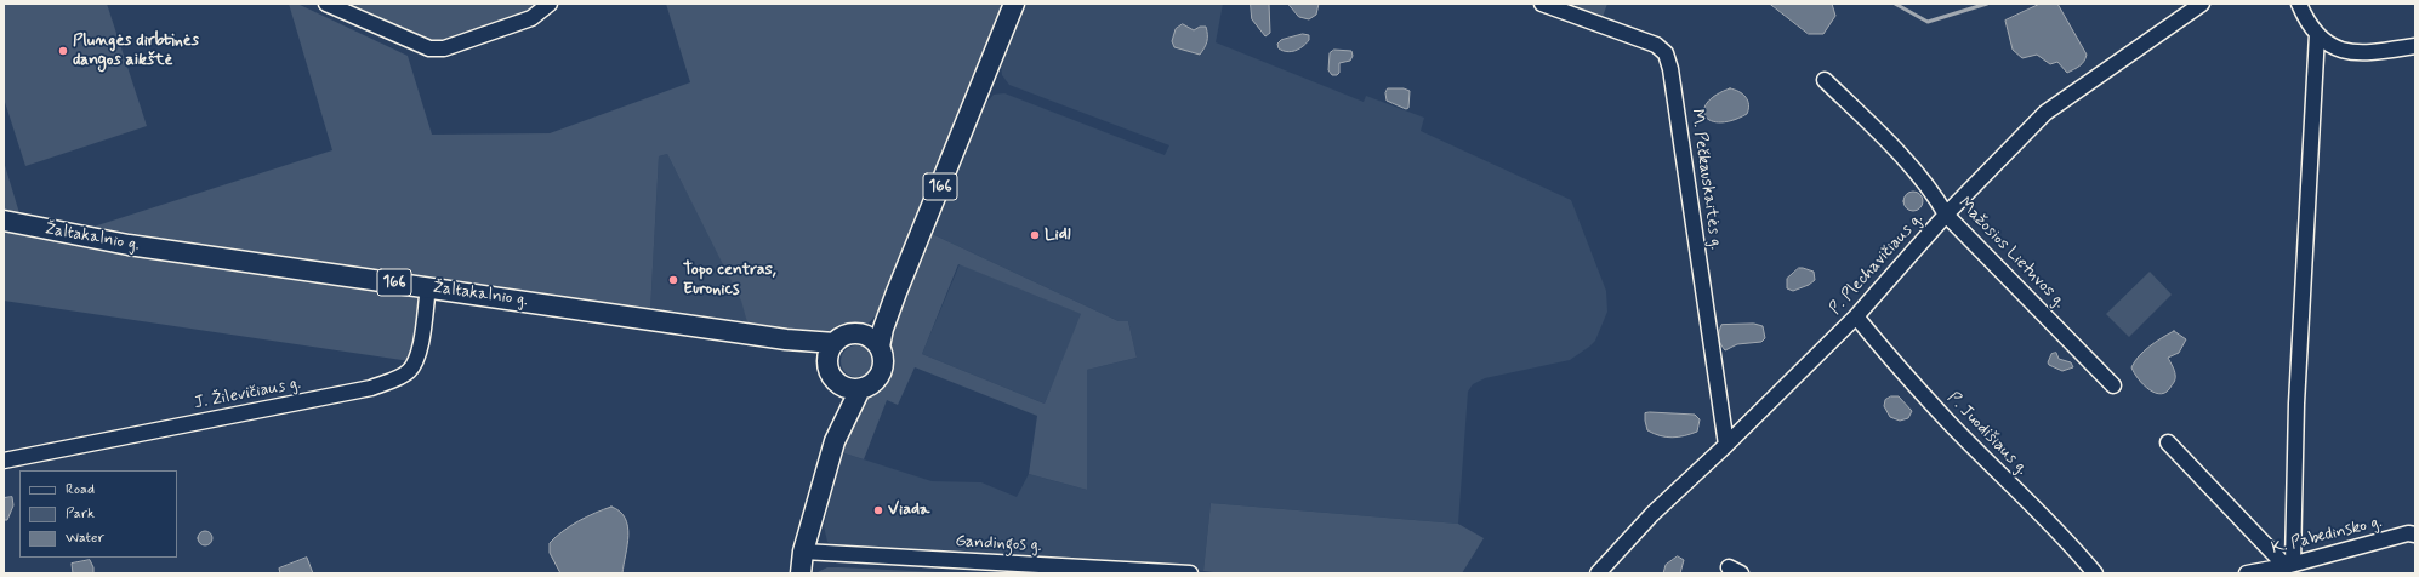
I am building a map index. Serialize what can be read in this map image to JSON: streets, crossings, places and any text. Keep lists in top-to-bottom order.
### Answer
{
  "streets": {
    "main road": ["166", "Žaltakalnio g."],
    "street": [
      "M. Pečkauskaitės g.",
      "Mažosios Lietuvos g.",
      "P. Plechavičiaus g.",
      "J. Žilevičiaus g.",
      "P. Juodišiaus g.",
      "K. Pabedinsko g.",
      "Gandingos g."
    ]
  },
  "crossings": [
    ["M. Pečkauskaitės g.", "P. Plechavičiaus g."],
    ["166", "Žaltakalnio g."],
    ["Žaltakalnio g.", "J. Žilevičiaus g."],
    ["Mažosios Lietuvos g.", "P. Plechavičiaus g."],
    ["P. Plechavičiaus g.", "P. Juodišiaus g."]
  ],
  "places": [
    "Plungės dirbtinės dangos aikštė",
    "Lidl",
    "Topo centras, Euronics",
    "Viada"
  ],
  "legend": ["Road", "Park", "Water"]
}
